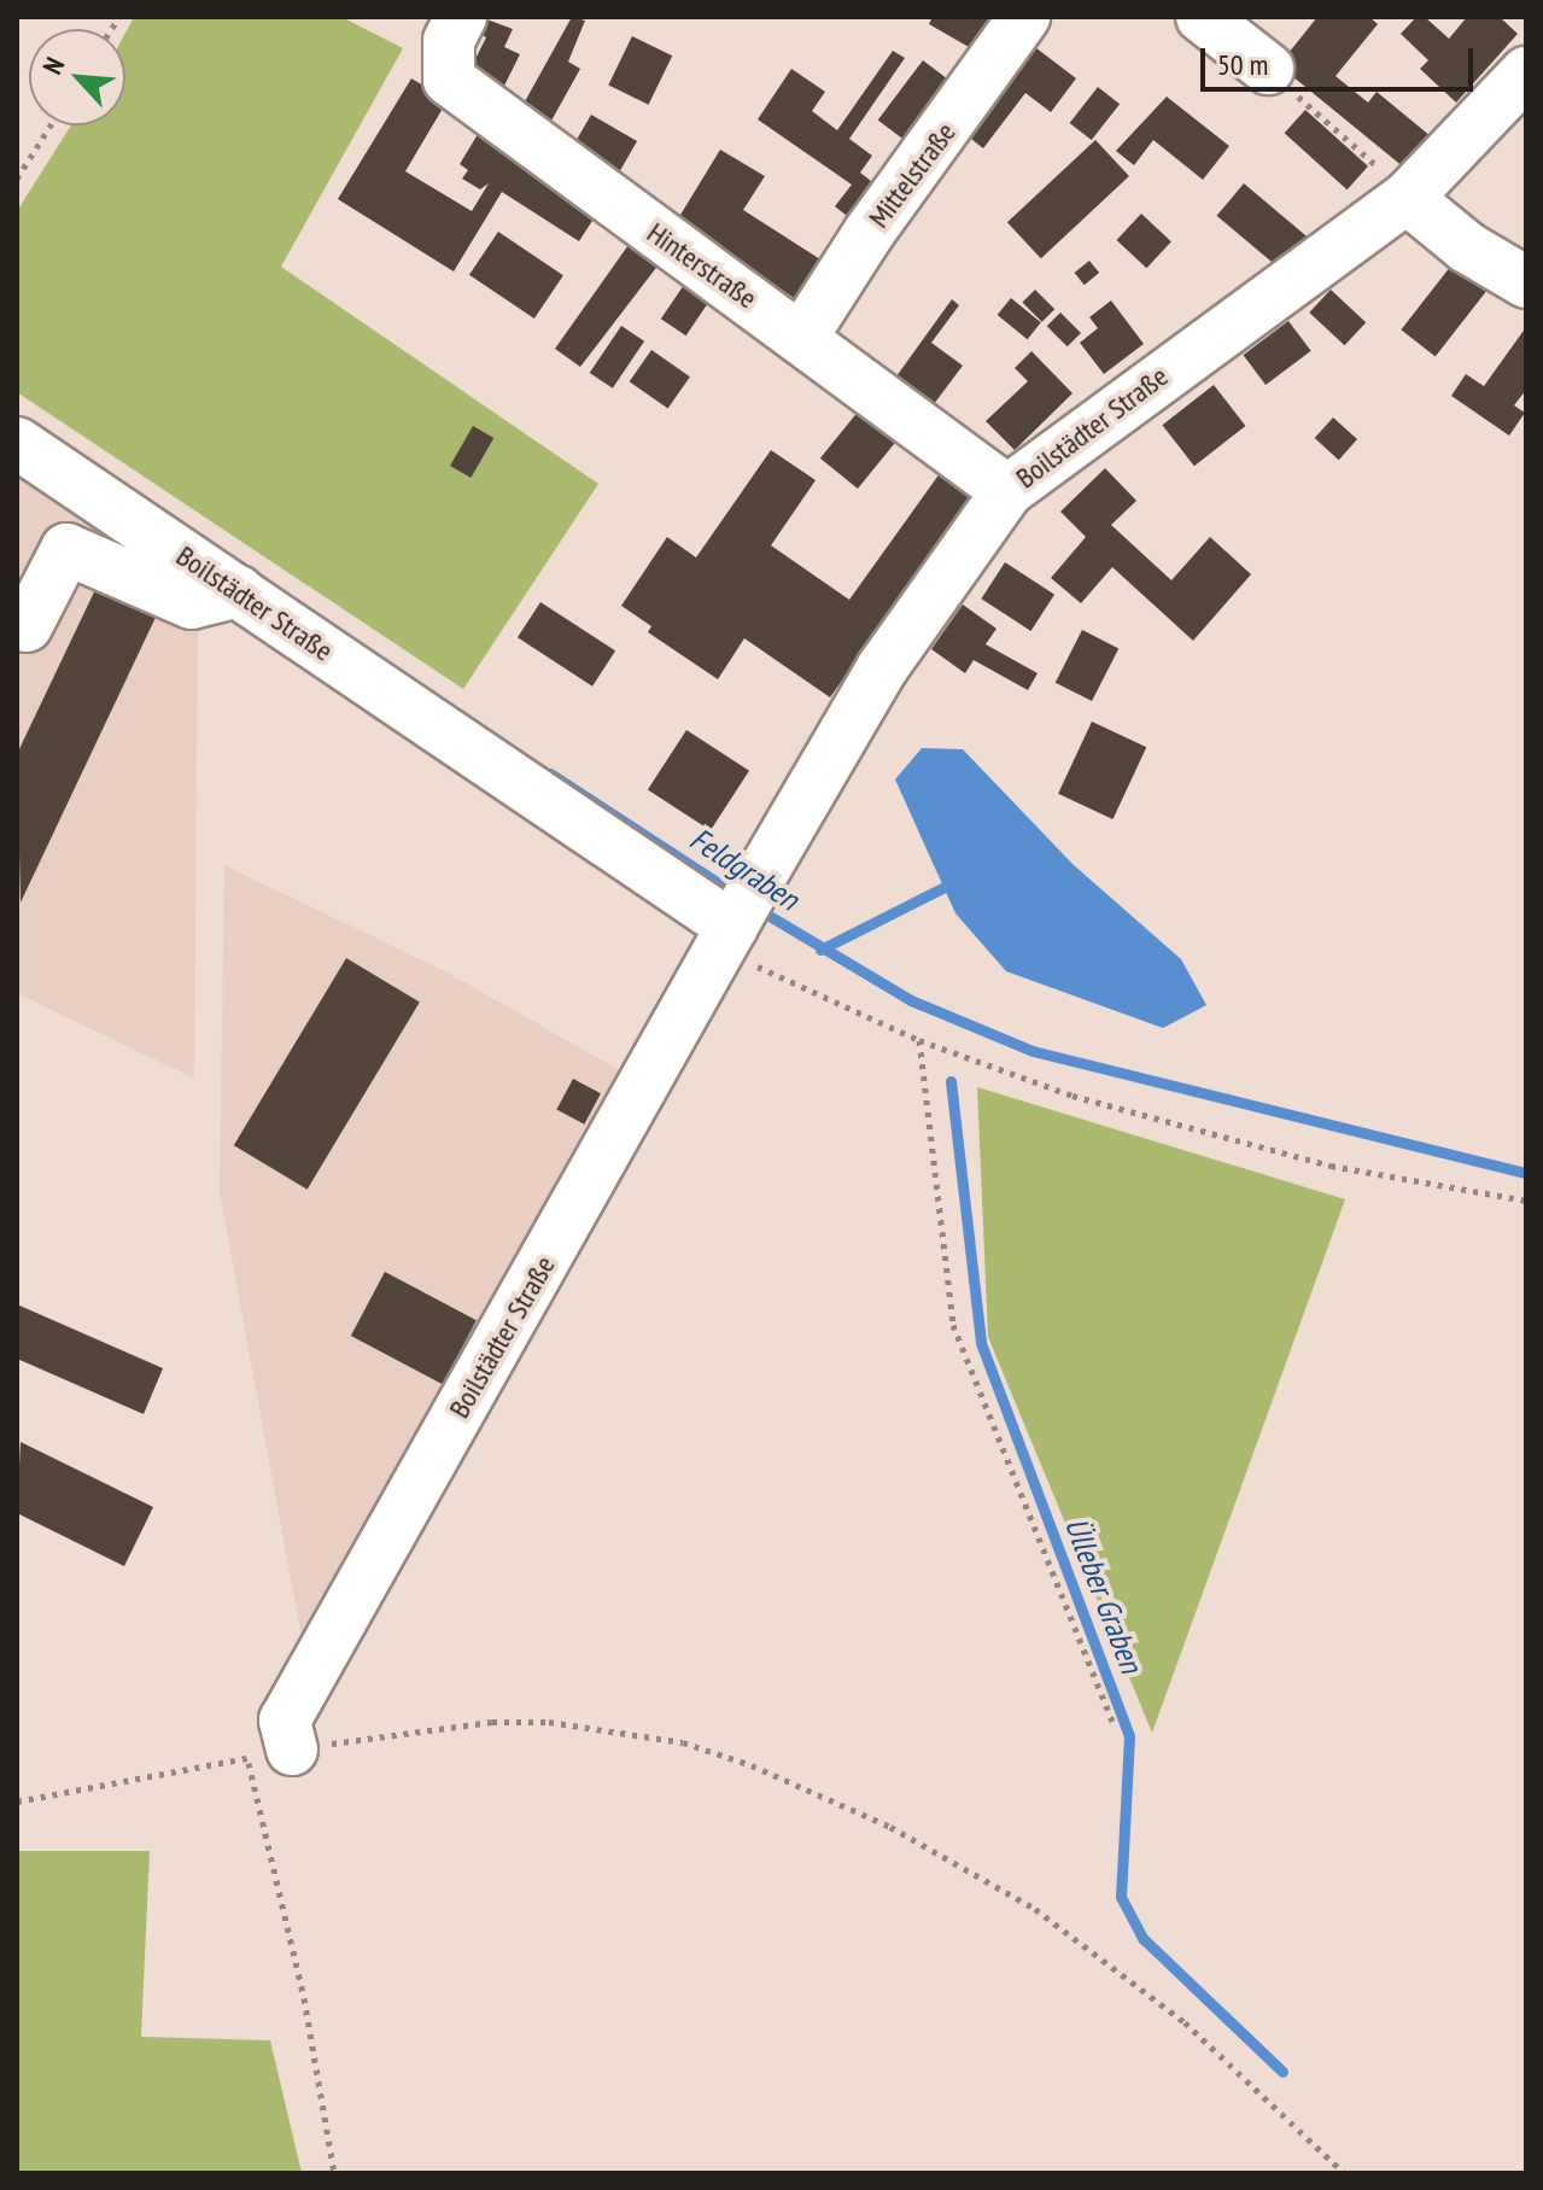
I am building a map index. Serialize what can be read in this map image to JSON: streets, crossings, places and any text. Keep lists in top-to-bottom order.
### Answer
{
  "streets": {
    "street": ["Mittelstraße", "Hinterstraße", "Boilstädter Straße"]
  },
  "crossings": [
    ["Mittelstraße", "Hinterstraße"],
    ["Hinterstraße", "Boilstädter Straße"]
  ],
  "water": ["Feldgraben", "Ülleber Graben"],
  "scale_bar": "50 m",
  "north": "top left"
}
